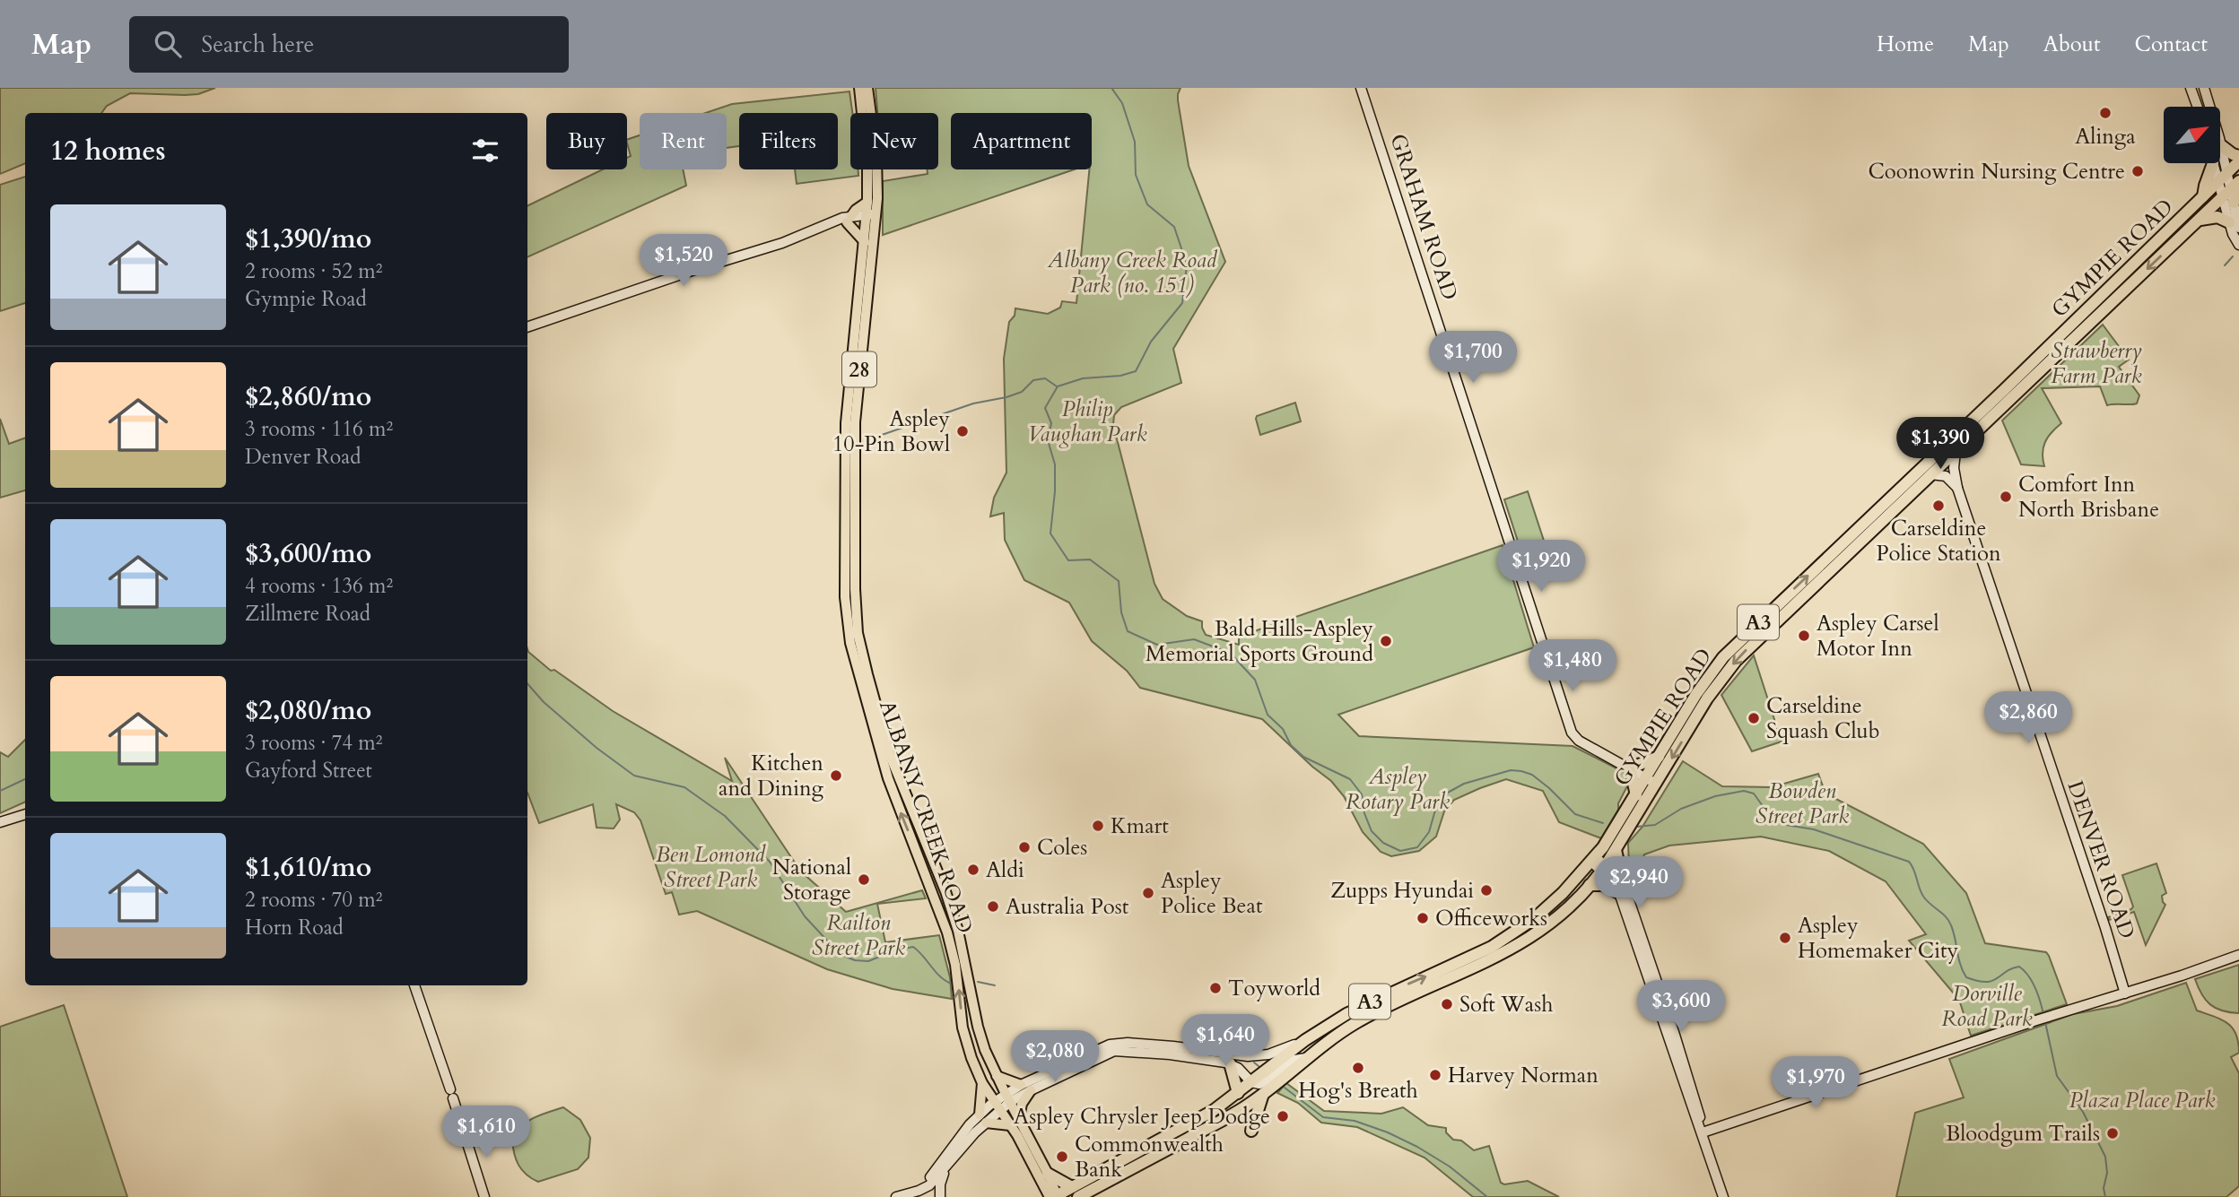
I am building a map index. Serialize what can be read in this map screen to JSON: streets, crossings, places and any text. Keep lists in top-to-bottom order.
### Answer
{
  "streets": {
    "highway": ["GYMPIE ROAD", "A3"],
    "main road": ["28", "ALBANY CREEK ROAD"],
    "street": ["GRAHAM ROAD", "DENVER ROAD"]
  },
  "crossings": [
    ["GRAHAM ROAD", "GYMPIE ROAD"],
    ["GYMPIE ROAD", "28"],
    ["GYMPIE ROAD", "DENVER ROAD"],
    ["28", "ALBANY CREEK ROAD"]
  ],
  "parks": [
    "Albany Creek Road Park (no. 151)",
    "Strawberry Farm Park",
    "Philip Vaughan Park",
    "Aspley Rotary Park",
    "Bowden Street Park",
    "Ben Lomond Street Park",
    "Railton Street Park",
    "Dorville Road Park",
    "Plaza Place Park"
  ],
  "places": [
    "Alinga",
    "Coonowrin Nursing Centre",
    "Aspley 10-Pin Bowl",
    "Comfort Inn North Brisbane",
    "Carseldine Police Station",
    "Aspley Carsel Motor Inn",
    "Bald Hills-Aspley Memorial Sports Ground",
    "Carseldine Squash Club",
    "Kitchen and Dining",
    "Kmart",
    "Coles",
    "Aldi",
    "National Storage",
    "Zupps Hyundai",
    "Aspley Police Beat",
    "Australia Post",
    "Officeworks",
    "Aspley Homemaker City",
    "Toyworld",
    "Soft Wash",
    "Hog's Breath",
    "Harvey Norman",
    "Aspley Chrysler Jeep Dodge",
    "Bloodgum Trails",
    "Commonwealth Bank"
  ],
  "north": "top right",
  "page": {
    "header": "Map",
    "search": "Search here",
    "nav": [
      "Home",
      "Map",
      "About",
      "Contact"
    ],
    "chip": [
      "Buy",
      "Rent",
      "Filters",
      "New",
      "Apartment"
    ],
    "heading": "12 homes",
    "list": [
      {
        "name": "$1,390/mo",
        "note": "2 rooms · 52 m² · Gympie Road"
      },
      {
        "name": "$2,860/mo",
        "note": "3 rooms · 116 m² · Denver Road"
      },
      {
        "name": "$3,600/mo",
        "note": "4 rooms · 136 m² · Zillmere Road"
      },
      {
        "name": "$2,080/mo",
        "note": "3 rooms · 74 m² · Gayford Street"
      },
      {
        "name": "$1,610/mo",
        "note": "2 rooms · 70 m² · Horn Road"
      }
    ],
    "price": [
      "$1,520",
      "$1,700",
      "$1,390",
      "$1,920",
      "$1,480",
      "$2,860",
      "$2,940",
      "$3,600",
      "$1,640",
      "$2,080",
      "$1,970",
      "$1,610"
    ]
  }
}
